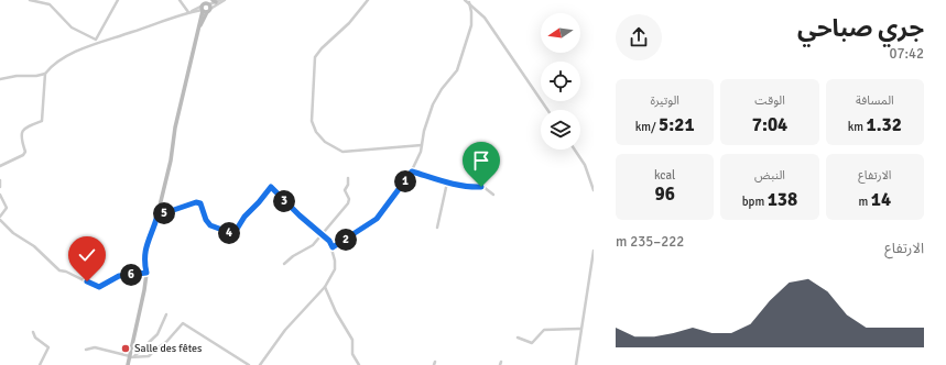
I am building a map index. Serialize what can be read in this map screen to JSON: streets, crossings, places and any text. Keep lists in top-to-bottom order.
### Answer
{
  "places": ["Salle des fêtes"],
  "north": "left",
  "page": {
    "heading": ["جري صباحي", "07:42"],
    "stats": [
      ["المسافة", "1.32 km"],
      ["الوقت", "7:04"],
      ["الوتيرة", "5:21 /km"],
      ["الارتفاع", "14 m"],
      ["النبض", "138 bpm"],
      ["kcal", "96"]
    ],
    "pins": [
      "1",
      "3",
      "5",
      "4",
      "2",
      "6"
    ],
    "chart": ["الارتفاع", "222–235 m"]
  }
}
